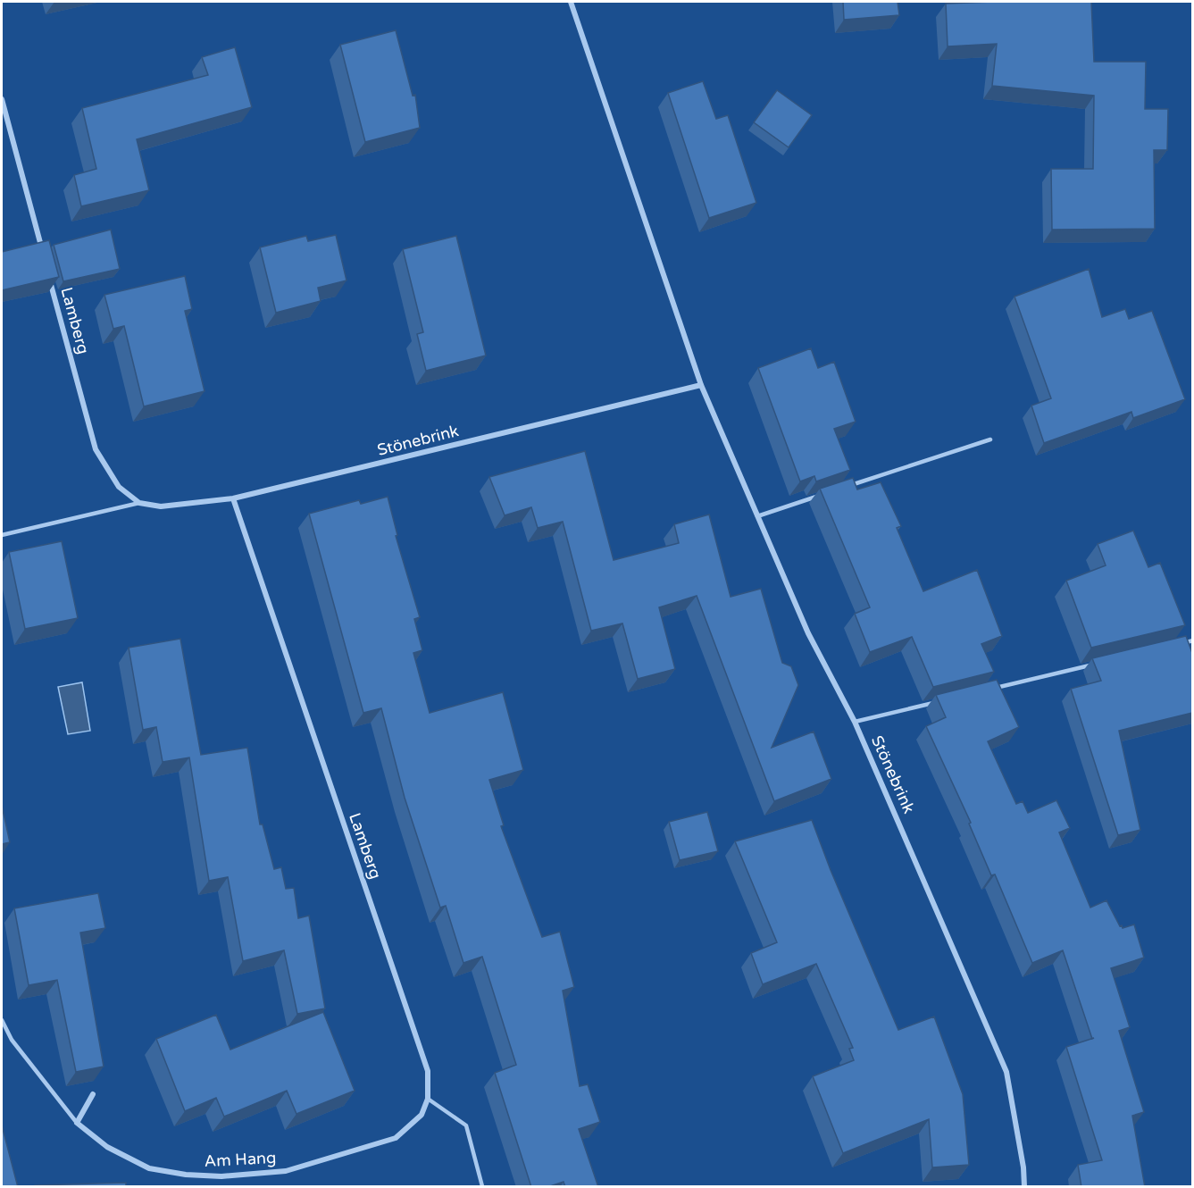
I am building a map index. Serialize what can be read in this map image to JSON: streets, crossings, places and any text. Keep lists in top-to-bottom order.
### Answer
{
  "streets": {
    "street": ["Lamberg", "Stönebrink", "Am Hang"]
  },
  "crossings": [
    ["Lamberg", "Stönebrink"],
    ["Lamberg", "Am Hang"]
  ]
}
